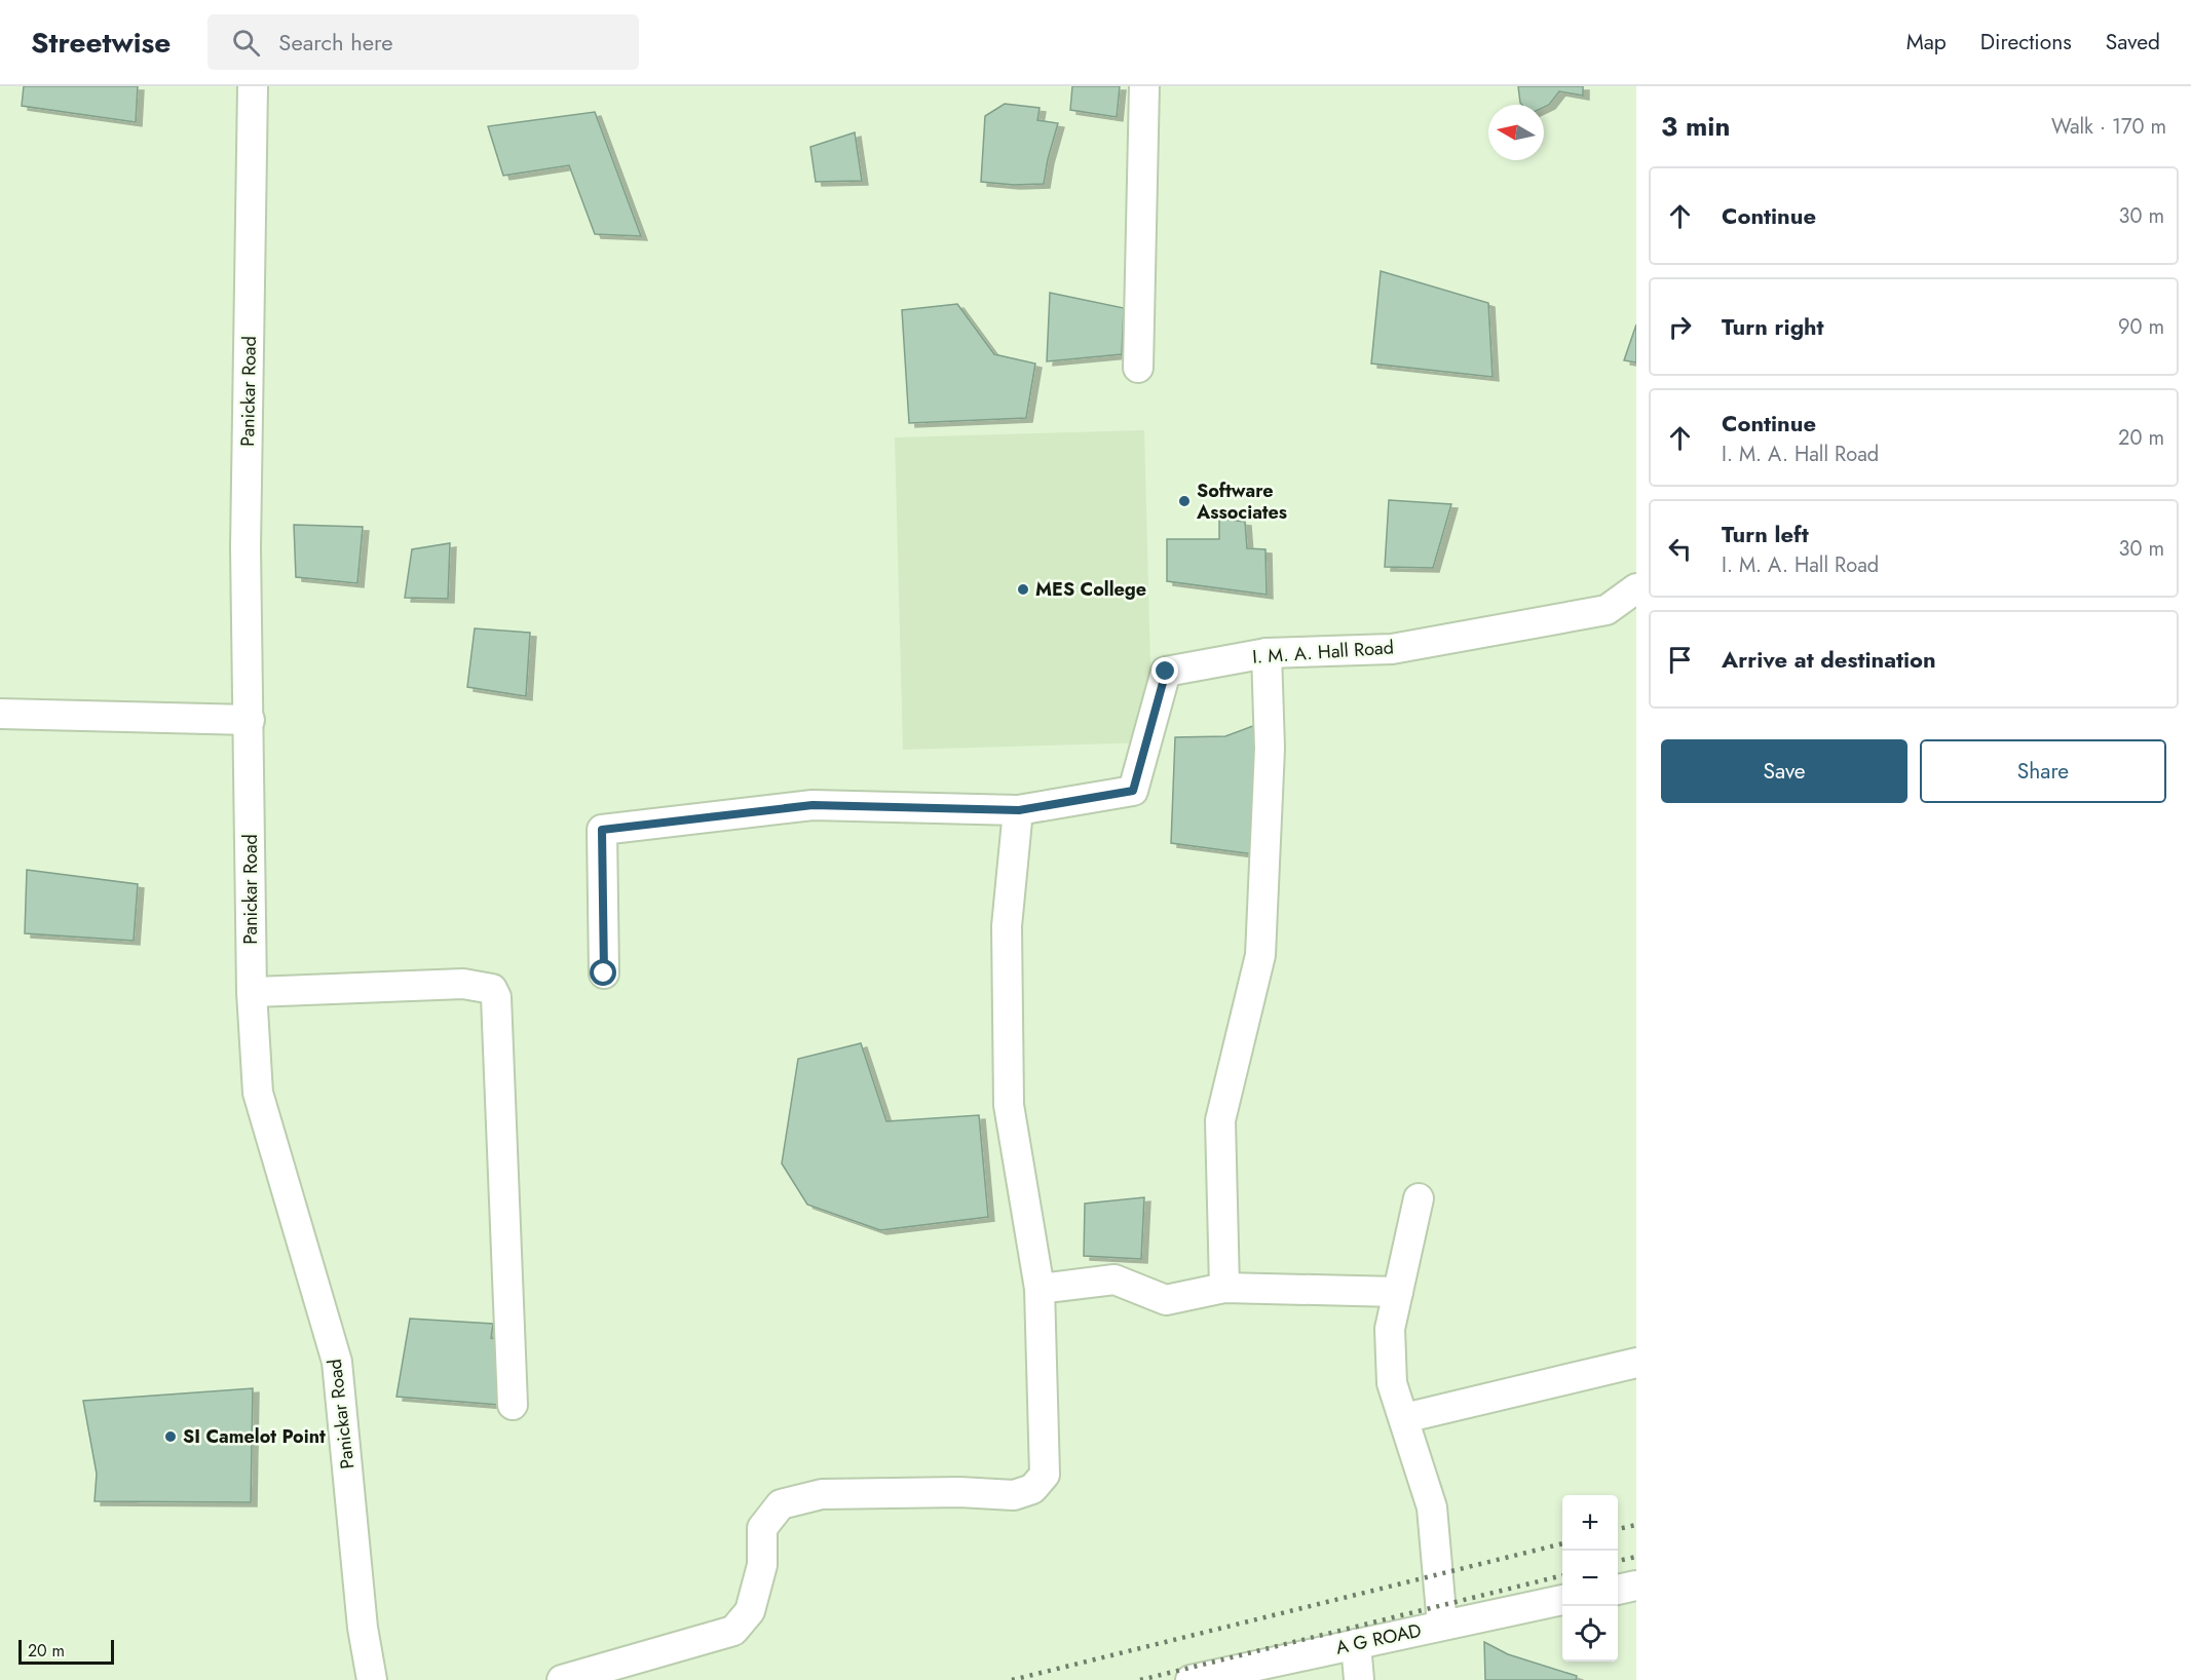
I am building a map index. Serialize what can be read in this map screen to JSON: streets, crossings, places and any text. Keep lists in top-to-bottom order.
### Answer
{
  "streets": {
    "street": ["Panickar Road", "I. M. A. Hall Road", "A G ROAD"]
  },
  "places": ["Software Associates", "MES College", "SI Camelot Point"],
  "scale_bar": "20 m",
  "north": "left",
  "page": {
    "header": "Streetwise",
    "search": "Search here",
    "nav": ["Map", "Directions", "Saved"],
    "heading": ["3 min", "Walk · 170 m"],
    "list": [
      ["Continue", "30 m"],
      ["Turn right", "90 m"],
      ["Continue", "I. M. A. Hall Road", "20 m"],
      ["Turn left", "I. M. A. Hall Road", "30 m"],
      "Arrive at destination"
    ],
    "buttons": ["Save", "Share"],
    "map_buttons": ["+", "−"],
    "scale": "20 m"
  }
}
